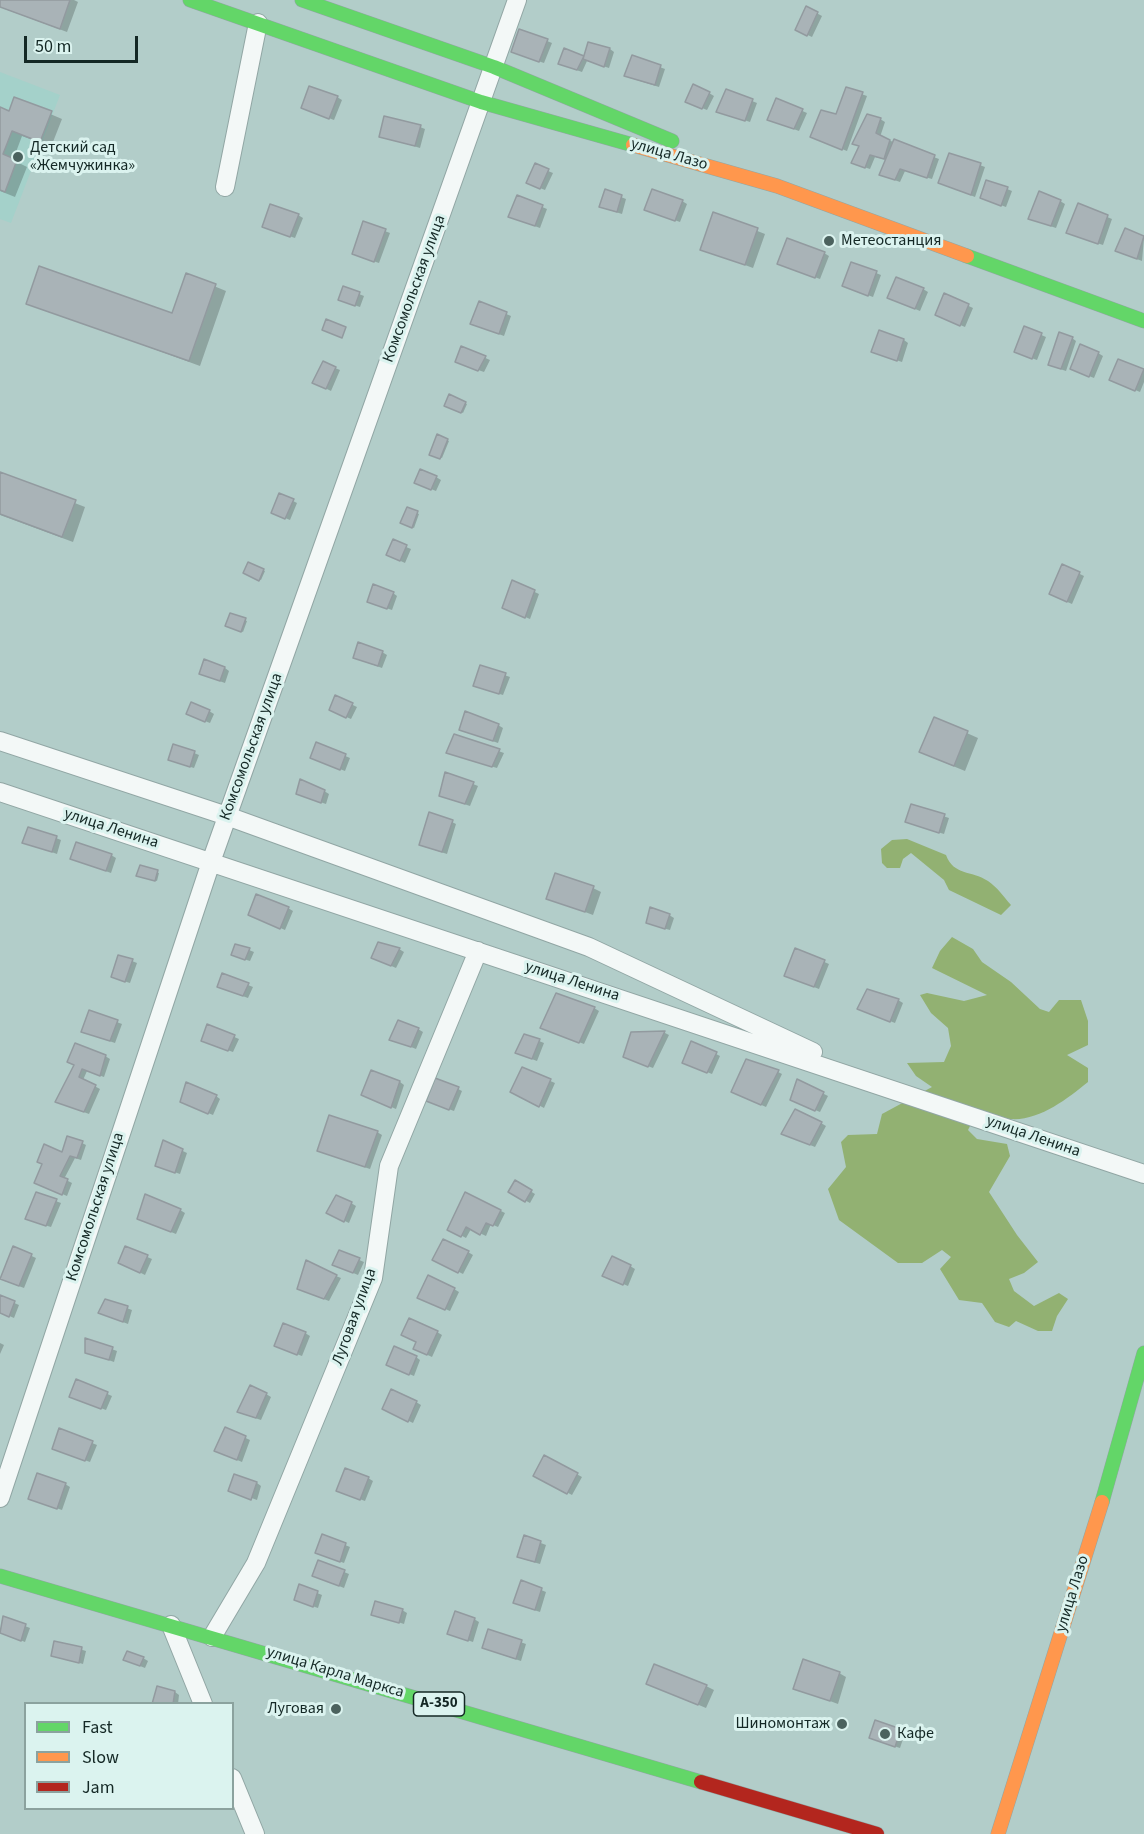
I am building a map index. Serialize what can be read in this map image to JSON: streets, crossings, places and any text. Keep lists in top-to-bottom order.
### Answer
{
  "streets": {
    "main road": ["улица Лазо", "улица Карла Маркса", "А-350"],
    "street": ["Комсомольская улица", "улица Ленина", "Луговая улица"]
  },
  "crossings": [
    ["улица Лазо", "Комсомольская улица"],
    ["Комсомольская улица", "улица Ленина"],
    ["улица Ленина", "Луговая улица"],
    ["Луговая улица", "улица Карла Маркса"]
  ],
  "places": [
    "Детский сад «Жемчужинка»",
    "Метеостанция",
    "Луговая",
    "Шиномонтаж",
    "Кафе"
  ],
  "legend": ["Fast", "Slow", "Jam"],
  "scale_bar": "50 m"
}
